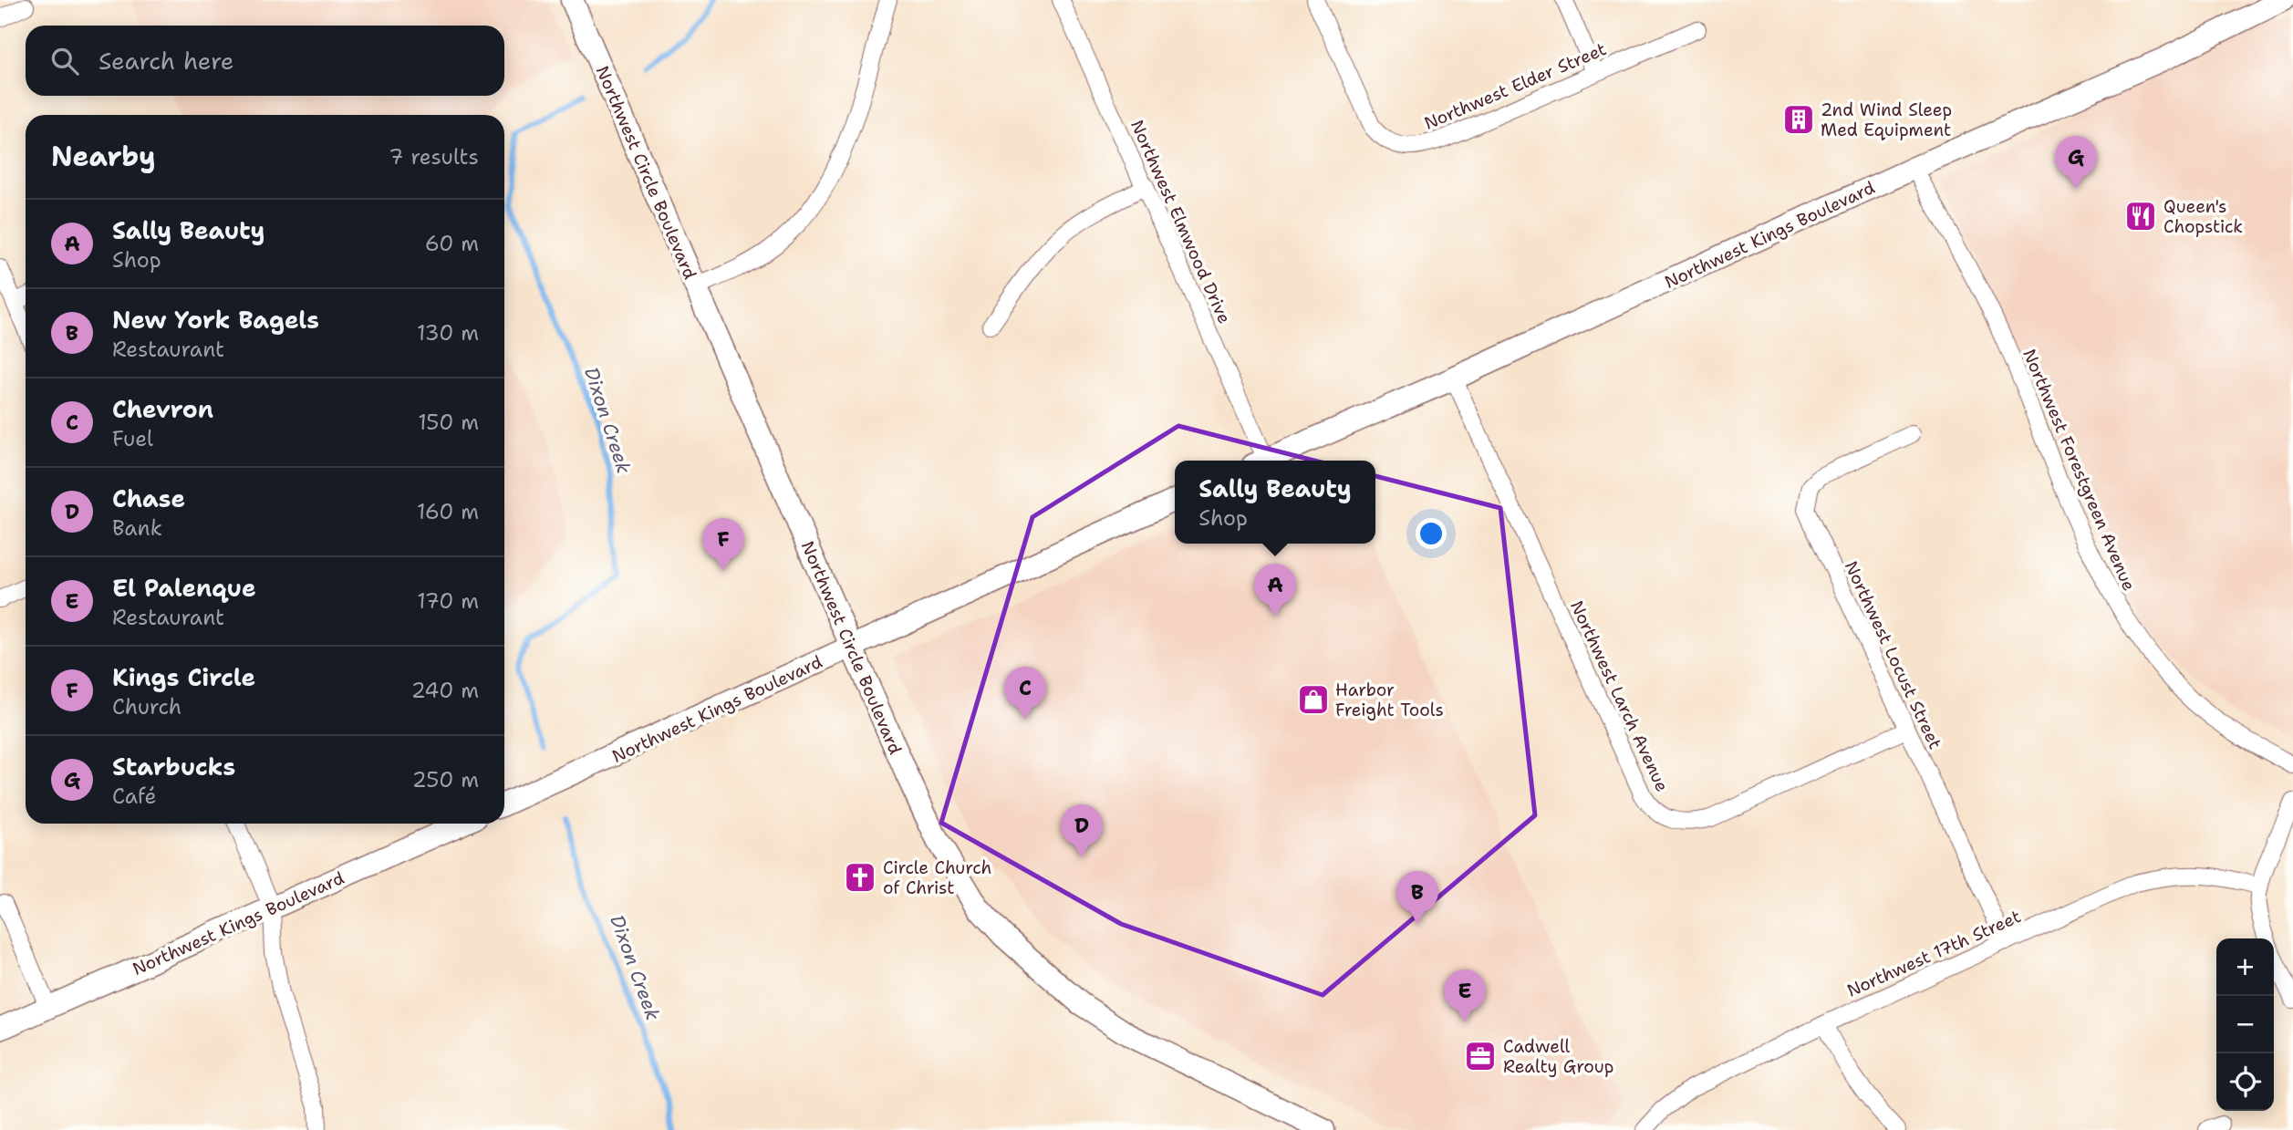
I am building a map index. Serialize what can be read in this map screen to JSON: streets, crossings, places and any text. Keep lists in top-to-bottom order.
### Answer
{
  "streets": {
    "main road": ["Northwest Circle Boulevard", "Northwest Kings Boulevard"],
    "street": [
      "Northwest Elder Street",
      "Northwest Elmwood Drive",
      "Northwest Forestgreen Avenue",
      "Northwest Locust Street",
      "Northwest Larch Avenue",
      "Northwest 17th Street"
    ]
  },
  "crossings": [
    ["Northwest Circle Boulevard", "Northwest Kings Boulevard"],
    ["Northwest Kings Boulevard", "Northwest Forestgreen Avenue"],
    ["Northwest Kings Boulevard", "Northwest Larch Avenue"],
    ["Northwest Locust Street", "Northwest Larch Avenue"],
    ["Northwest Locust Street", "Northwest 17th Street"]
  ],
  "water": ["Dixon Creek"],
  "places": {
    "building": ["2nd Wind Sleep Med Equipment"],
    "restaurant": ["Queen's Chopstick"],
    "shop": ["Harbor Freight Tools"],
    "church": ["Circle Church of Christ"],
    "office": ["Cadwell Realty Group"]
  },
  "page": {
    "search": "Search here",
    "heading": ["Nearby", "7 results"],
    "pins": [
      "G",
      "F",
      "A",
      "C",
      "D",
      "B",
      "E"
    ],
    "list": [
      {
        "mark": "A",
        "name": "Sally Beauty",
        "note": "Shop",
        "value": "60 m"
      },
      {
        "mark": "B",
        "name": "New York Bagels",
        "note": "Restaurant",
        "value": "130 m"
      },
      {
        "mark": "C",
        "name": "Chevron",
        "note": "Fuel",
        "value": "150 m"
      },
      {
        "mark": "D",
        "name": "Chase",
        "note": "Bank",
        "value": "160 m"
      },
      {
        "mark": "E",
        "name": "El Palenque",
        "note": "Restaurant",
        "value": "170 m"
      },
      {
        "mark": "F",
        "name": "Kings Circle",
        "note": "Church",
        "value": "240 m"
      },
      {
        "mark": "G",
        "name": "Starbucks",
        "note": "Café",
        "value": "250 m"
      }
    ],
    "popup": ["Sally Beauty", "Shop"],
    "map_buttons": ["+", "−"]
  }
}
